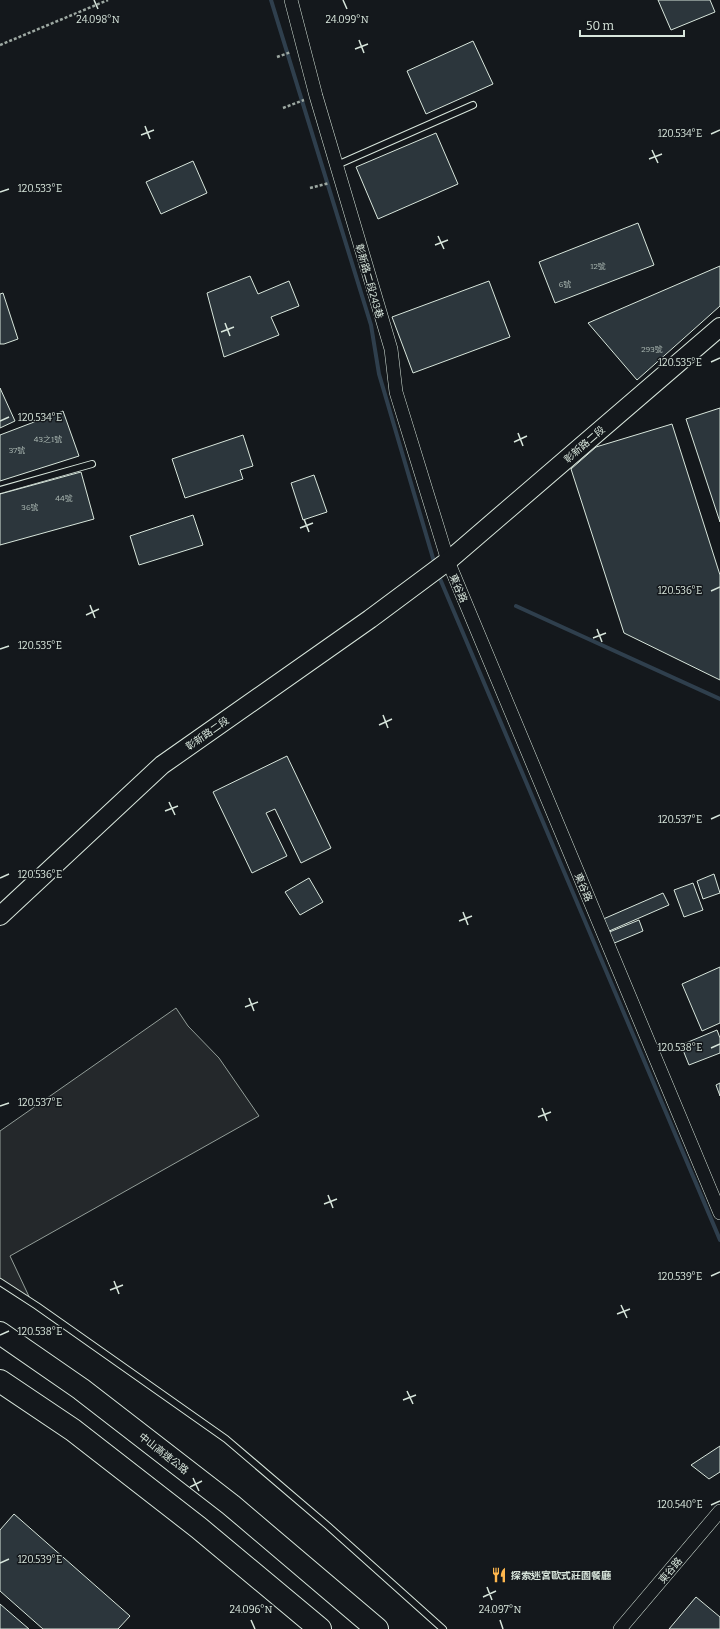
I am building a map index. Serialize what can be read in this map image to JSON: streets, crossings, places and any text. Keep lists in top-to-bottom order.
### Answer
{
  "streets": {
    "highway": ["中山高速公路"],
    "street": ["彰新路二段243巷", "彰新路二段", "東谷路"]
  },
  "crossings": [
    ["彰新路二段243巷", "彰新路二段"],
    ["彰新路二段243巷", "東谷路"],
    ["彰新路二段", "東谷路"]
  ],
  "places": {
    "restaurant": ["探索迷宮歐式莊園餐廳"]
  },
  "house_numbers": [
    "12號",
    "6號",
    "293號",
    "43之1號",
    "37號",
    "44號",
    "36號"
  ],
  "scale_bar": "50 m",
  "coordinates": [
    "24.098°N",
    "24.099°N",
    "120.534°E",
    "120.533°E",
    "120.535°E",
    "120.536°E",
    "120.537°E",
    "120.538°E",
    "120.539°E",
    "120.540°E",
    "24.096°N",
    "24.097°N"
  ]
}
